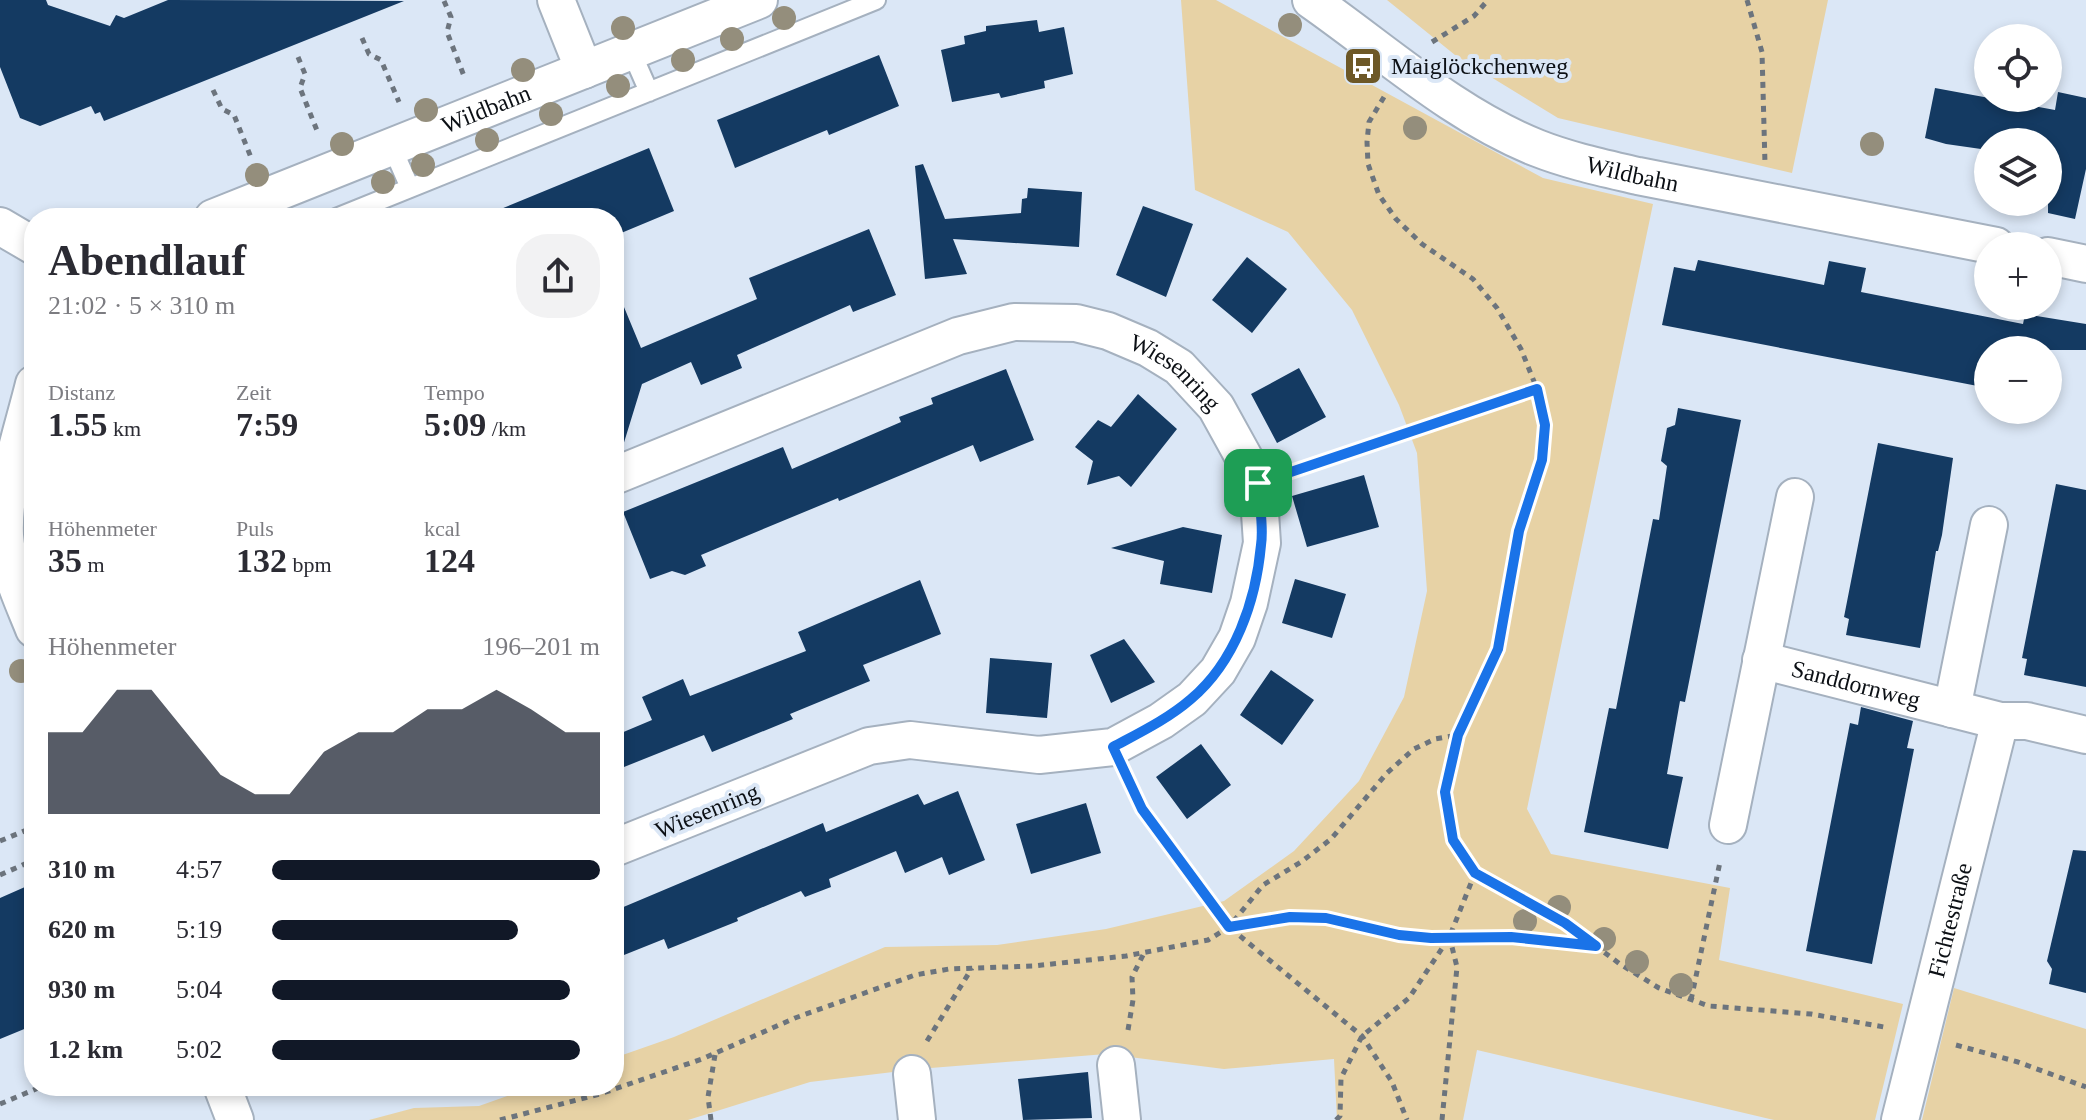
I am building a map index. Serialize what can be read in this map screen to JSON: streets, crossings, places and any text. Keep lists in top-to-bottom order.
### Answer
{
  "streets": {
    "street": [
      "Wildbahn",
      "Wiesenring",
      "Sanddornweg",
      "Fichtestraße"
    ]
  },
  "crossings": [
    ["Sanddornweg", "Fichtestraße"]
  ],
  "places": {
    "bus stop": ["Maiglöckchenweg"]
  },
  "page": {
    "map_buttons": ["+", "−"],
    "heading": ["Abendlauf", "21:02 · 5 × 310 m"],
    "stats": [
      ["Distanz", "1.55 km"],
      ["Zeit", "7:59"],
      ["Tempo", "5:09 /km"],
      ["Höhenmeter", "35 m"],
      ["Puls", "132 bpm"],
      ["kcal", "124"]
    ],
    "chart": ["Höhenmeter", "196–201 m"],
    "list": [
      {
        "name": "310 m",
        "note": "4:57"
      },
      {
        "name": "620 m",
        "note": "5:19"
      },
      {
        "name": "930 m",
        "note": "5:04"
      },
      {
        "name": "1.2 km",
        "note": "5:02"
      }
    ]
  }
}
